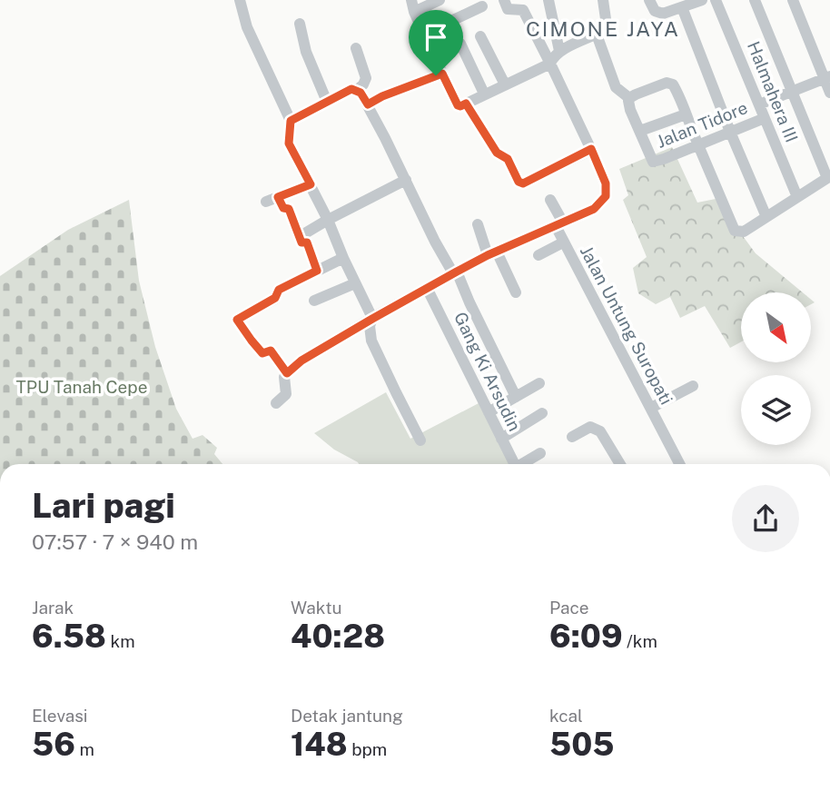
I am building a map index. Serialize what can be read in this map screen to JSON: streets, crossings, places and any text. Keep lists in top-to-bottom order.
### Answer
{
  "streets": {
    "street": [
      "Halmahera III",
      "Jalan Tidore",
      "Jalan Untung Suropati",
      "Gang Ki Arsudin"
    ]
  },
  "crossings": [
    ["Halmahera III", "Jalan Tidore"]
  ],
  "districts": ["CIMONE JAYA"],
  "parks": ["TPU Tanah Cepe"],
  "north": "bottom right",
  "page": {
    "heading": ["Lari pagi", "07:57 · 7 × 940 m"],
    "stats": [
      ["Jarak", "6.58 km"],
      ["Waktu", "40:28"],
      ["Pace", "6:09 /km"],
      ["Elevasi", "56 m"],
      ["Detak jantung", "148 bpm"],
      ["kcal", "505"]
    ]
  }
}
